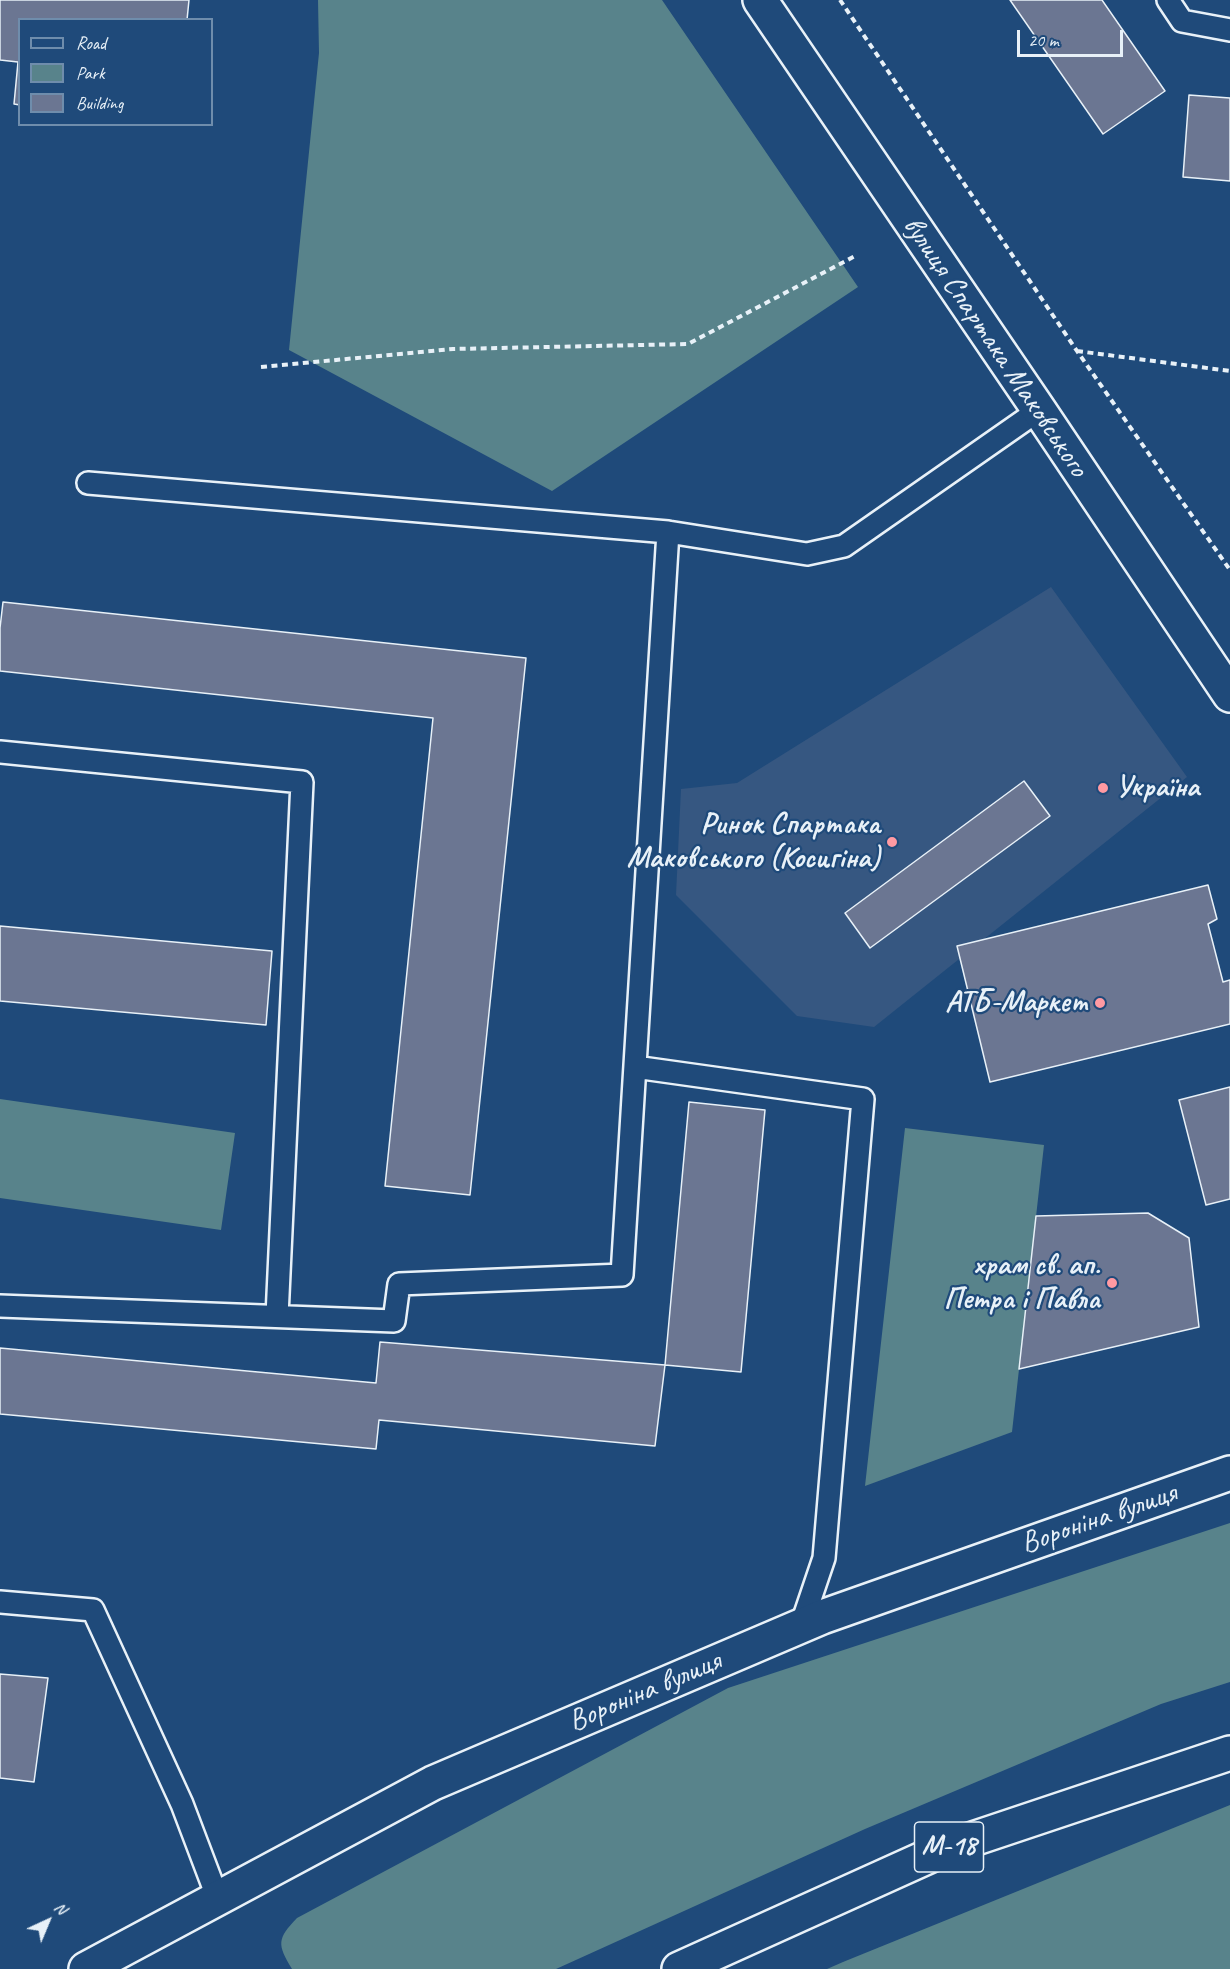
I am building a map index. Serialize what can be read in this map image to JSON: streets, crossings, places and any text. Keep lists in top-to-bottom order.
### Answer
{
  "streets": {
    "main road": ["вулиця Спартака Маковського", "Вороніна вулиця", "М-18"]
  },
  "places": [
    "Україна",
    "Ринок Спартака Маковського (Косигіна)",
    "АТБ-Маркет",
    "храм св. ап. Петра і Павла"
  ],
  "legend": ["Road", "Park", "Building"],
  "scale_bar": "20 m",
  "north": "top right"
}
